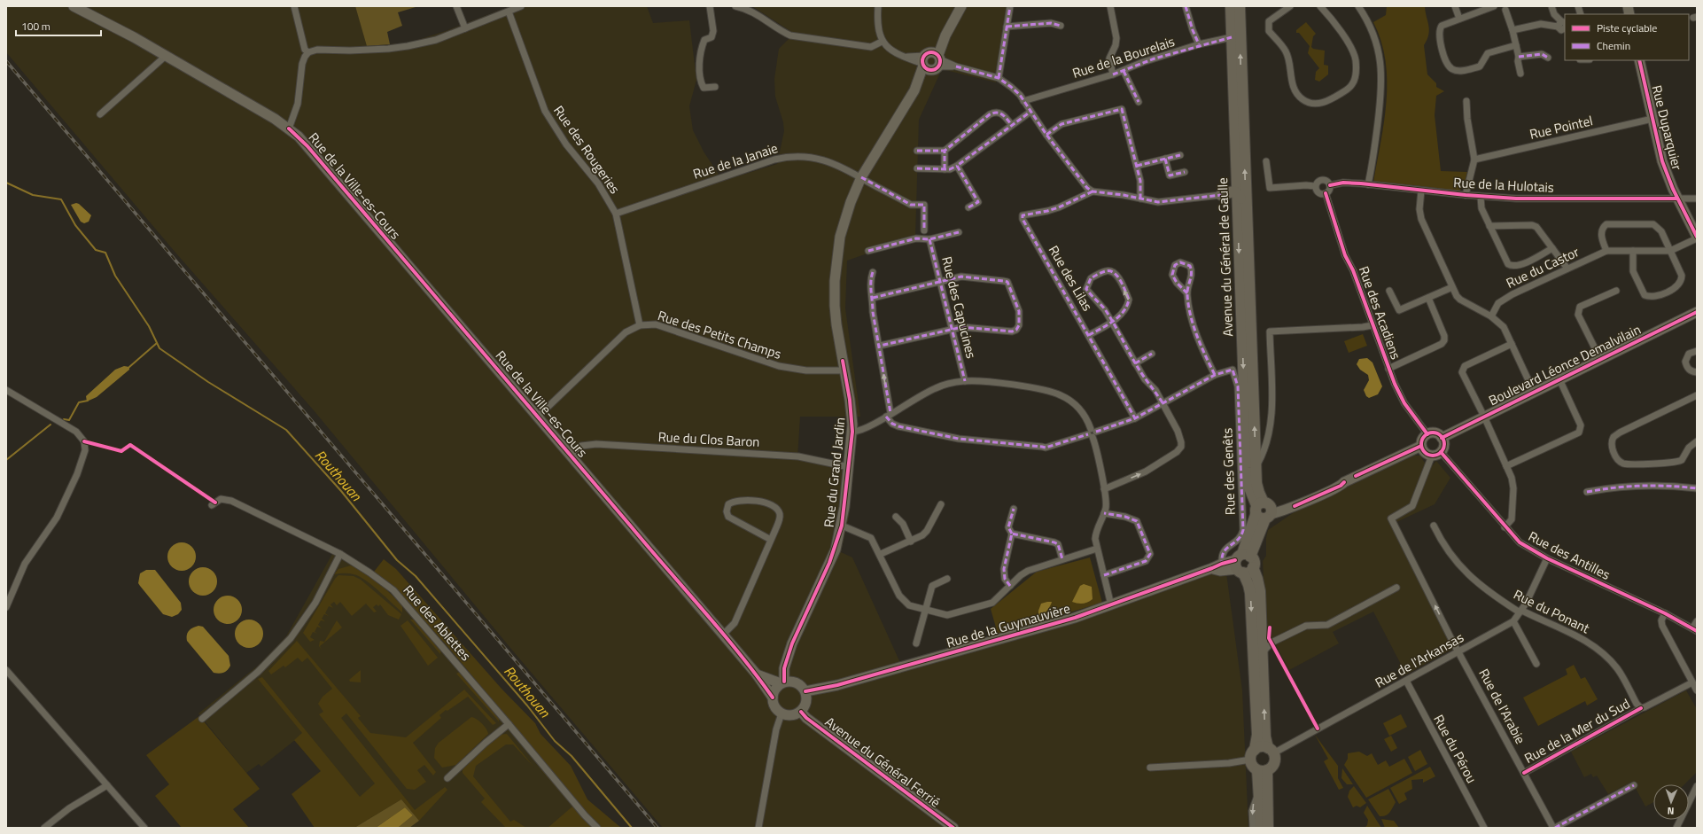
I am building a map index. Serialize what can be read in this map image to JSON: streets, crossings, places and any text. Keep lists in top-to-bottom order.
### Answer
{
  "streets": {
    "main road": ["Avenue du Général de Gaulle"],
    "street": [
      "Rue de la Bourelais",
      "Rue Pointel",
      "Rue Duparquier",
      "Rue des Rougeries",
      "Rue de la Janaie",
      "Rue de la Hulotais",
      "Rue de la Ville-es-Cours",
      "Rue du Castor",
      "Rue des Lilas",
      "Rue des Capucines",
      "Rue des Acadiens",
      "Rue des Petits Champs",
      "Boulevard Léonce Demalvilain",
      "Rue du Clos Baron",
      "Rue des Genêts",
      "Rue du Grand Jardin",
      "Rue des Antilles",
      "Rue du Ponant",
      "Rue des Ablettes",
      "Rue de la Guymauvière",
      "Rue de l'Arkansas",
      "Rue de l'Arabie",
      "Rue de la Mer du Sud",
      "Rue du Pérou",
      "Avenue du Général Ferrié"
    ]
  },
  "crossings": [
    ["Rue de la Bourelais", "Avenue du Général de Gaulle"],
    ["Rue Pointel", "Rue Duparquier"],
    ["Rue Duparquier", "Rue de la Hulotais"],
    ["Rue Duparquier", "Rue du Castor"],
    ["Rue des Rougeries", "Rue de la Janaie"],
    ["Rue des Rougeries", "Rue des Petits Champs"],
    ["Rue de la Janaie", "Rue du Grand Jardin"],
    ["Rue de la Hulotais", "Rue des Acadiens"],
    ["Rue de la Ville-es-Cours", "Rue des Petits Champs"],
    ["Rue de la Ville-es-Cours", "Rue du Clos Baron"],
    ["Rue de la Ville-es-Cours", "Rue du Grand Jardin"],
    ["Rue de la Ville-es-Cours", "Rue de la Guymauvière"],
    ["Rue de la Ville-es-Cours", "Avenue du Général Ferrié"],
    ["Rue des Acadiens", "Boulevard Léonce Demalvilain"],
    ["Rue des Acadiens", "Rue des Antilles"],
    ["Rue des Acadiens", "Rue de l'Arabie"],
    ["Rue des Petits Champs", "Rue du Grand Jardin"],
    ["Boulevard Léonce Demalvilain", "Rue des Antilles"],
    ["Boulevard Léonce Demalvilain", "Rue de l'Arabie"],
    ["Rue du Clos Baron", "Rue du Grand Jardin"],
    ["Rue du Grand Jardin", "Rue de la Guymauvière"],
    ["Rue du Grand Jardin", "Avenue du Général Ferrié"],
    ["Rue des Antilles", "Rue de l'Arkansas"],
    ["Rue des Antilles", "Rue de l'Arabie"],
    ["Rue du Ponant", "Rue de l'Arkansas"],
    ["Rue du Ponant", "Rue de la Mer du Sud"],
    ["Rue de la Guymauvière", "Avenue du Général Ferrié"],
    ["Rue de l'Arkansas", "Rue de l'Arabie"],
    ["Rue de l'Arkansas", "Rue du Pérou"],
    ["Rue de l'Arabie", "Rue de la Mer du Sud"]
  ],
  "one_way": ["Rue de l'Arabie"],
  "water": ["Routhouan"],
  "legend": ["Piste cyclable", "Chemin"],
  "scale_bar": "100 m",
  "north": "bottom"
}
